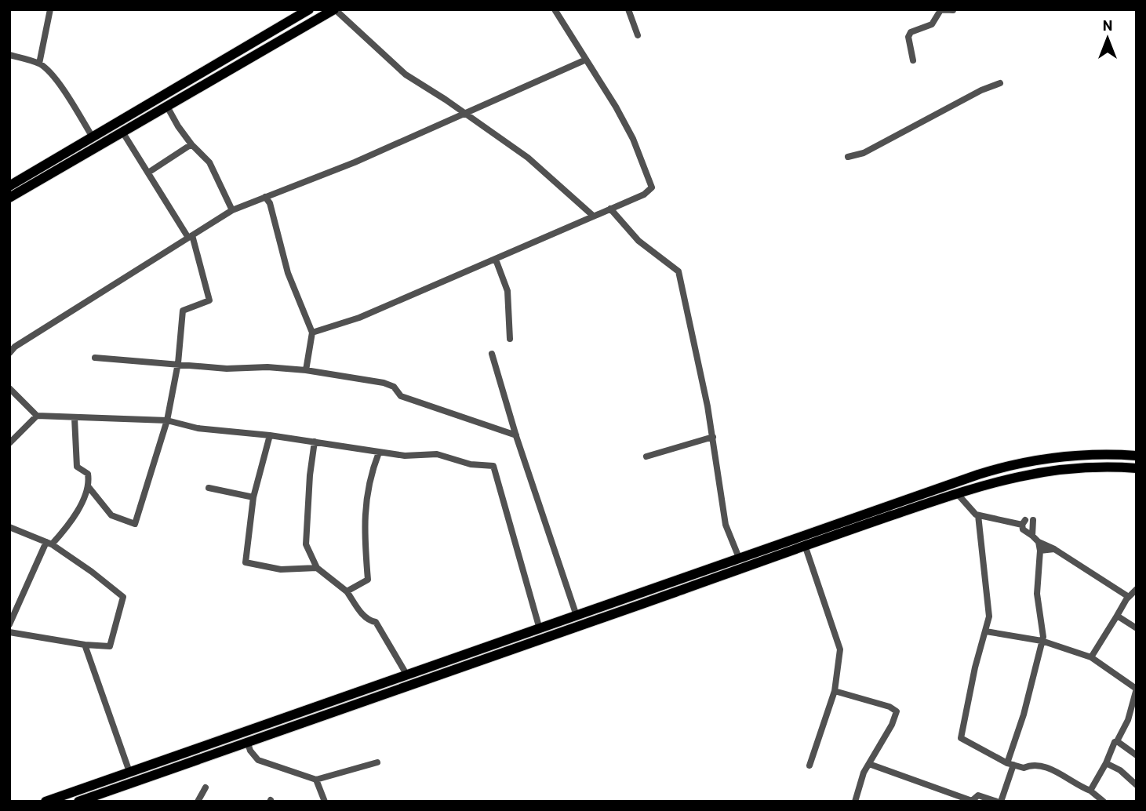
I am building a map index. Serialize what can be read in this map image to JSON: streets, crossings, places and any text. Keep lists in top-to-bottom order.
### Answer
{
  "north": "top"
}
